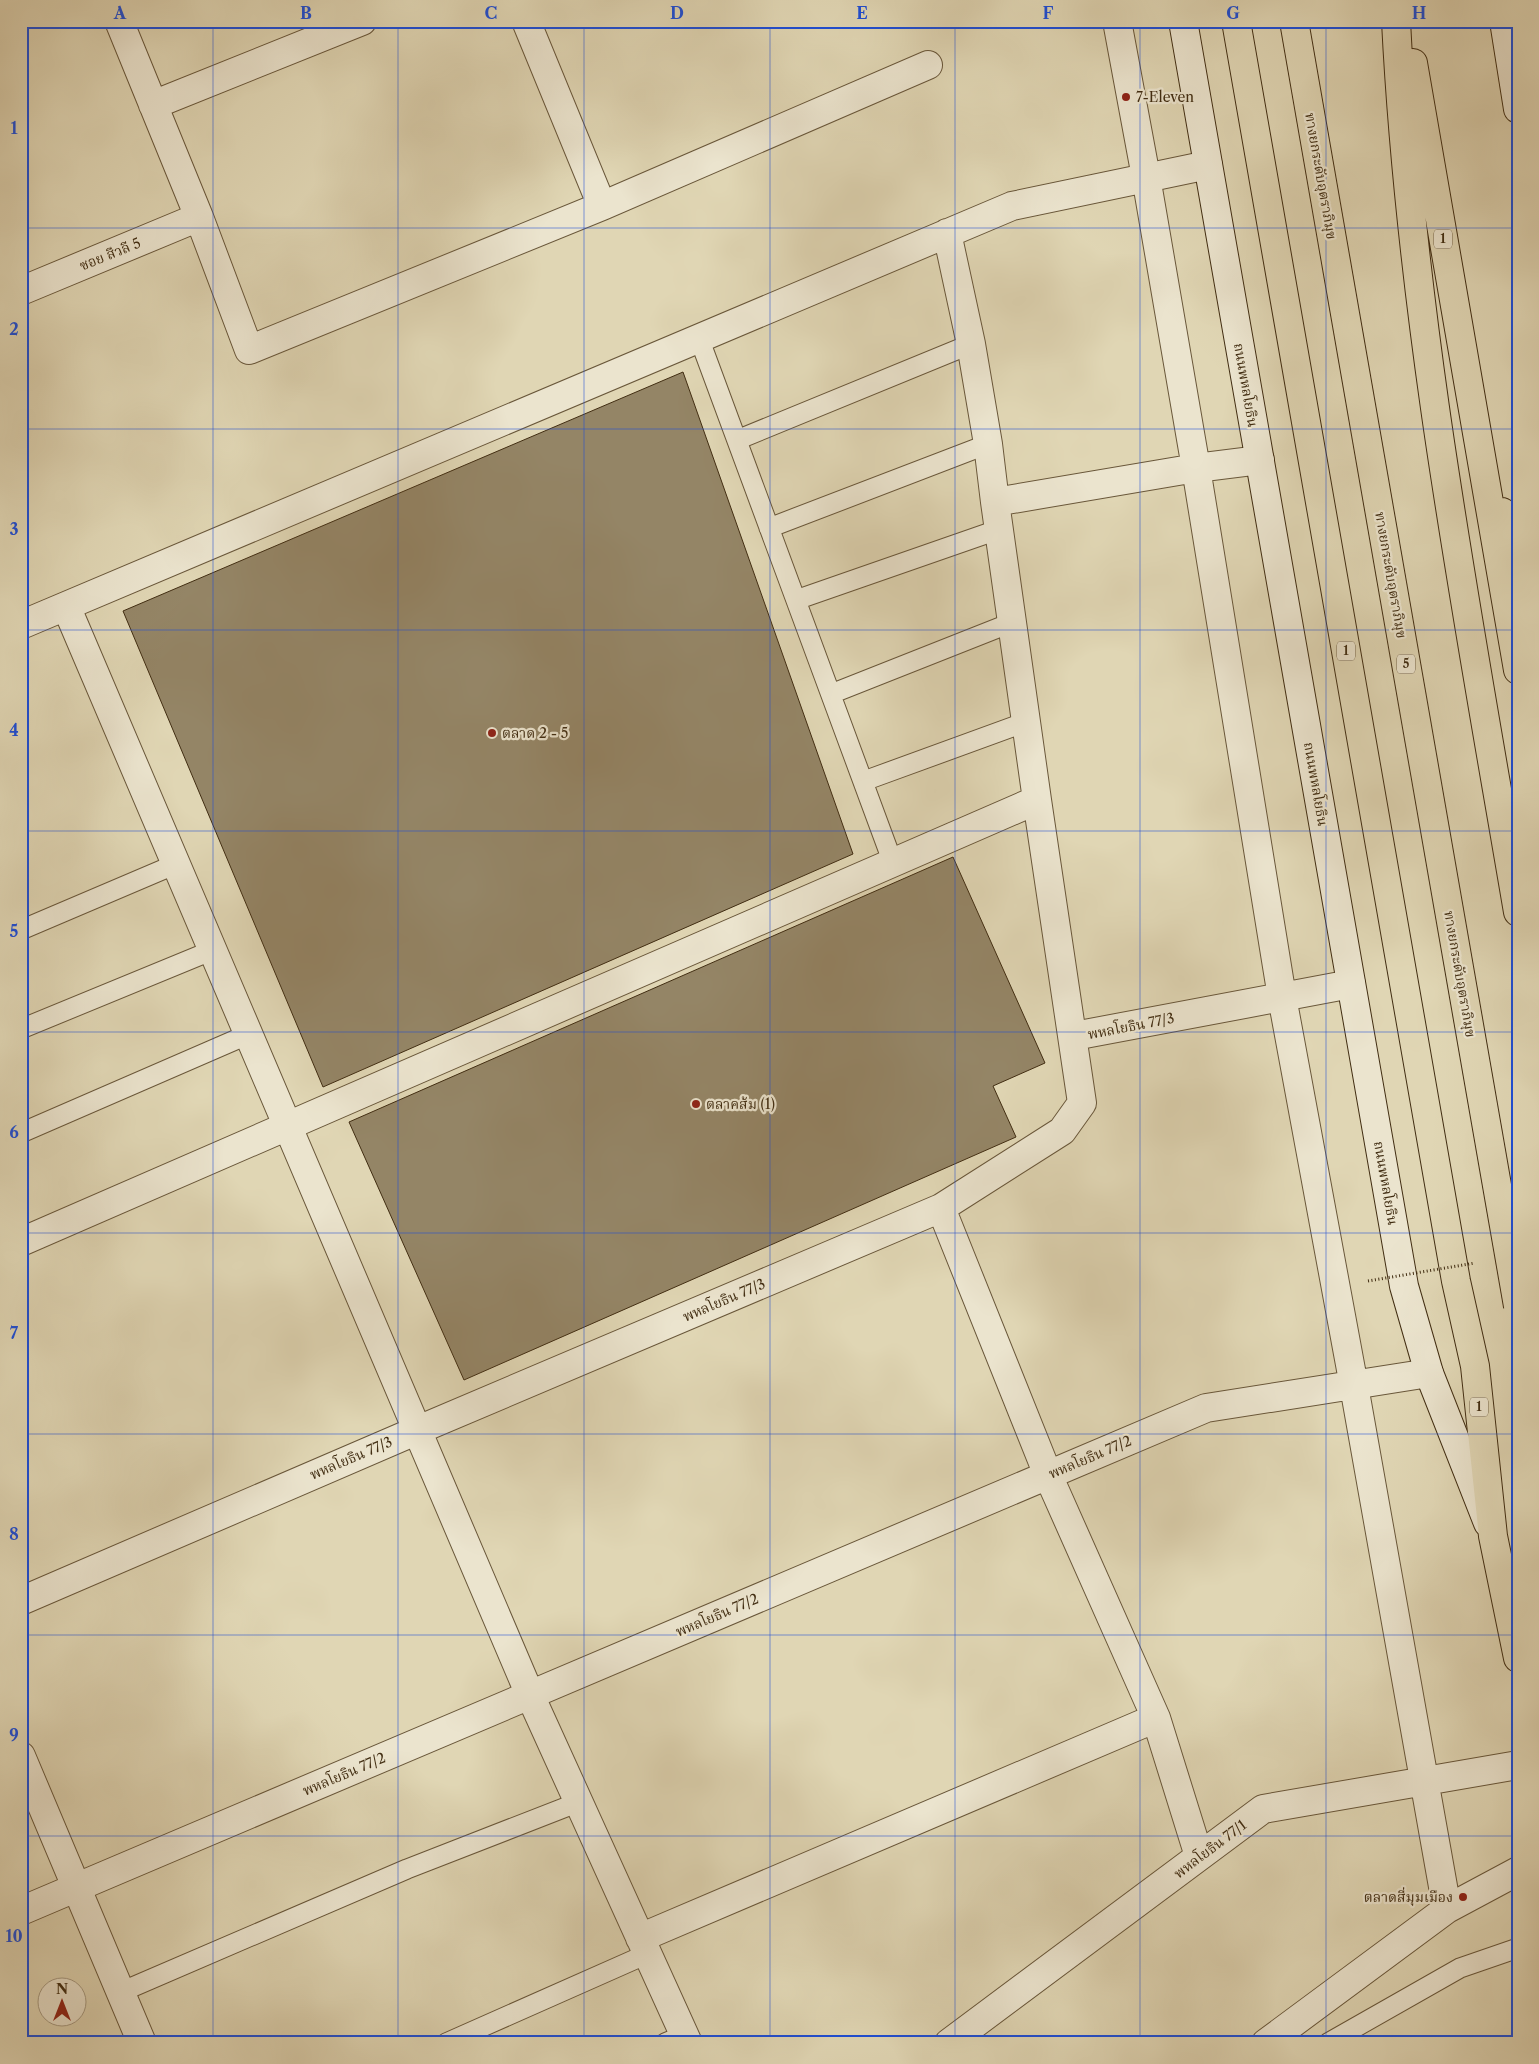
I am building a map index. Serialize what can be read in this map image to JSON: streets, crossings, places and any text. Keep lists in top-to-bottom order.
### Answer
{
  "streets": {
    "highway": [
      "ทางยกระดับอุตราภิมุข",
      "1",
      "ถนนพหลโยธิน",
      "5"
    ],
    "street": [
      "ซอย สีวลี 5",
      "พหลโยธิน 77/3",
      "พหลโยธิน 77/2",
      "พหลโยธิน 77/1"
    ]
  },
  "crossings": [
    ["ถนนพหลโยธิน", "พหลโยธิน 77/3"],
    ["ถนนพหลโยธิน", "พหลโยธิน 77/2"]
  ],
  "places": [
    "7-Eleven",
    "ตลาด 2 - 5",
    "ตลาคส้ม (1)",
    "ตลาดสี่มุมเมือง"
  ],
  "north": "top",
  "grid": {
    "columns": [
      "A",
      "B",
      "C",
      "D",
      "E",
      "F",
      "G",
      "H"
    ],
    "rows": [
      "1",
      "2",
      "3",
      "4",
      "5",
      "6",
      "7",
      "8",
      "9",
      "10"
    ]
  }
}
